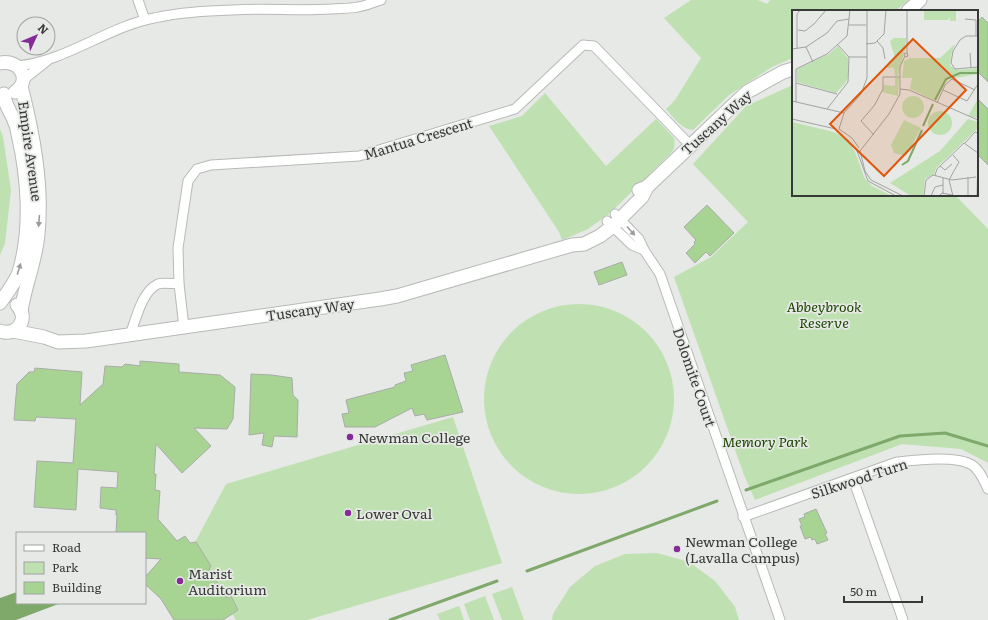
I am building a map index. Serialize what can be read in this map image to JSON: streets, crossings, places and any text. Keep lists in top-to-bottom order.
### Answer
{
  "streets": {
    "street": [
      "Tuscany Way",
      "Mantua Crescent",
      "Empire Avenue",
      "Dolomite Court",
      "Silkwood Turn"
    ]
  },
  "crossings": [
    ["Tuscany Way", "Mantua Crescent"],
    ["Tuscany Way", "Dolomite Court"],
    ["Dolomite Court", "Silkwood Turn"]
  ],
  "parks": ["Abbeybrook Reserve", "Memory Park"],
  "places": [
    "Newman College",
    "Lower Oval",
    "Newman College (Lavalla Campus)",
    "Marist Auditorium"
  ],
  "legend": ["Road", "Park", "Building"],
  "scale_bar": "50 m",
  "north": "top right"
}
